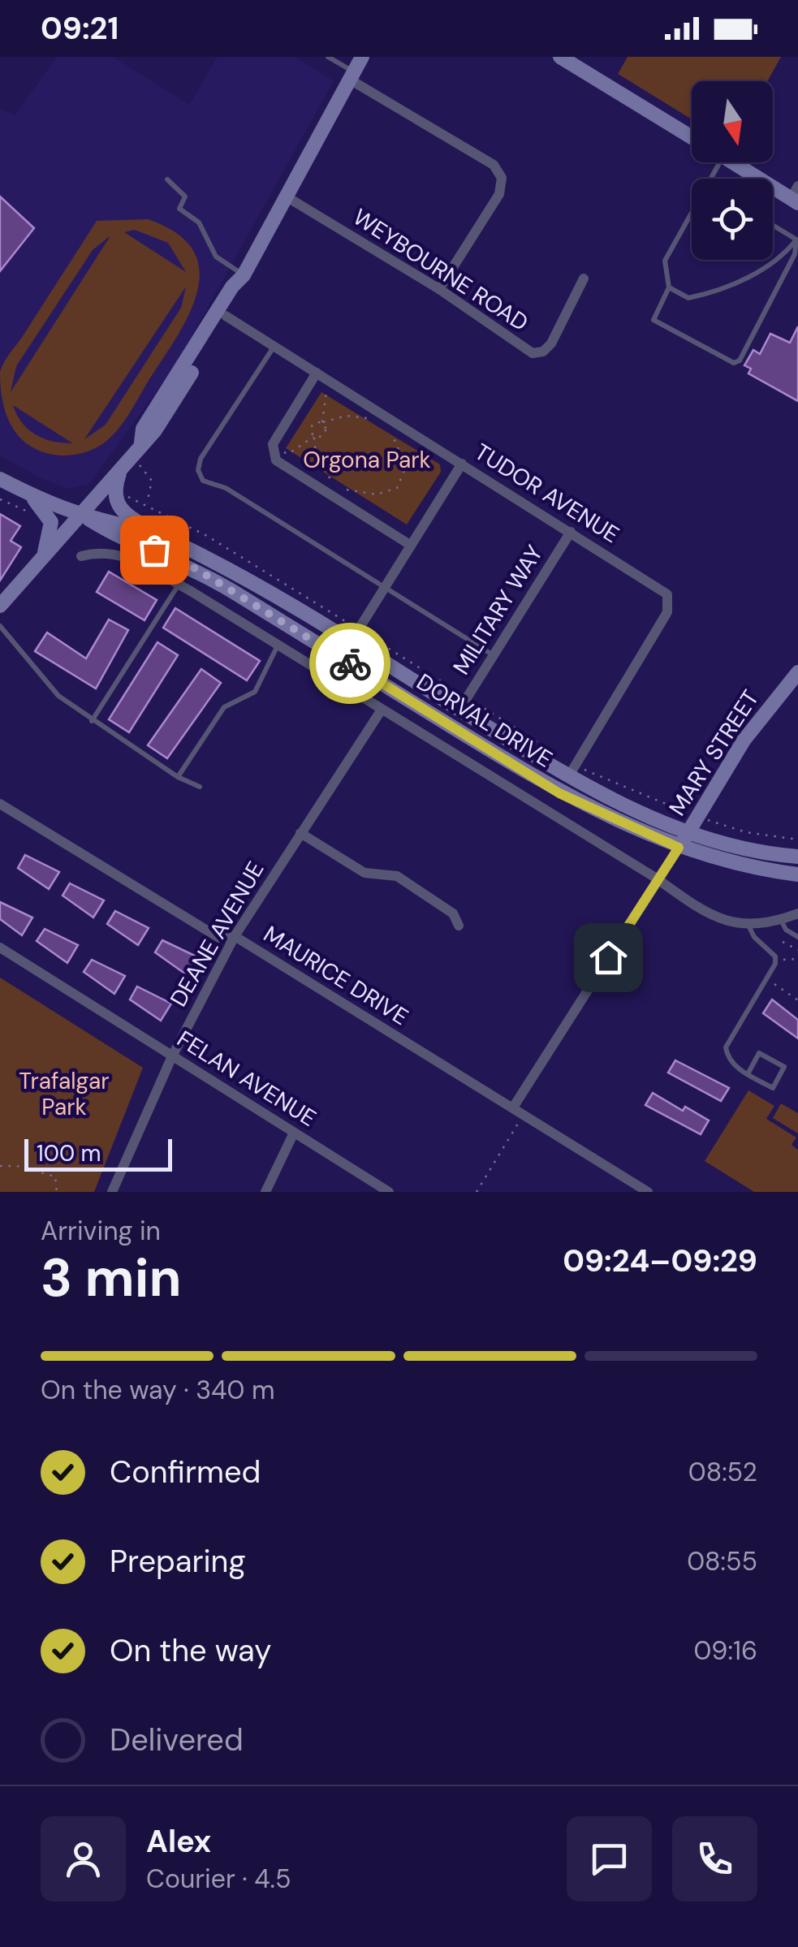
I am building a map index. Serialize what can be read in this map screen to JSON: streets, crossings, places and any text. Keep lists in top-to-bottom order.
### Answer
{
  "streets": {
    "main road": ["DORVAL DRIVE", "MARY STREET"],
    "street": [
      "WEYBOURNE ROAD",
      "TUDOR AVENUE",
      "MILITARY WAY",
      "DEANE AVENUE",
      "MAURICE DRIVE",
      "FELAN AVENUE"
    ]
  },
  "crossings": [
    ["TUDOR AVENUE", "MILITARY WAY"],
    ["TUDOR AVENUE", "DORVAL DRIVE"],
    ["MILITARY WAY", "DORVAL DRIVE"],
    ["DORVAL DRIVE", "MARY STREET"],
    ["MARY STREET", "MAURICE DRIVE"],
    ["DEANE AVENUE", "MAURICE DRIVE"],
    ["DEANE AVENUE", "FELAN AVENUE"]
  ],
  "parks": ["Orgona Park", "Trafalgar Park"],
  "scale_bar": "100 m",
  "north": "bottom",
  "page": {
    "status": "09:21",
    "scale": "100 m",
    "heading": ["3 min", "Arriving in", "09:24–09:29"],
    "panel": ["Alex", "Courier · 4.5"],
    "bar": "On the way · 340 m",
    "list": [
      ["Confirmed", "08:52"],
      ["Preparing", "08:55"],
      ["On the way", "09:16"],
      "Delivered"
    ]
  }
}
